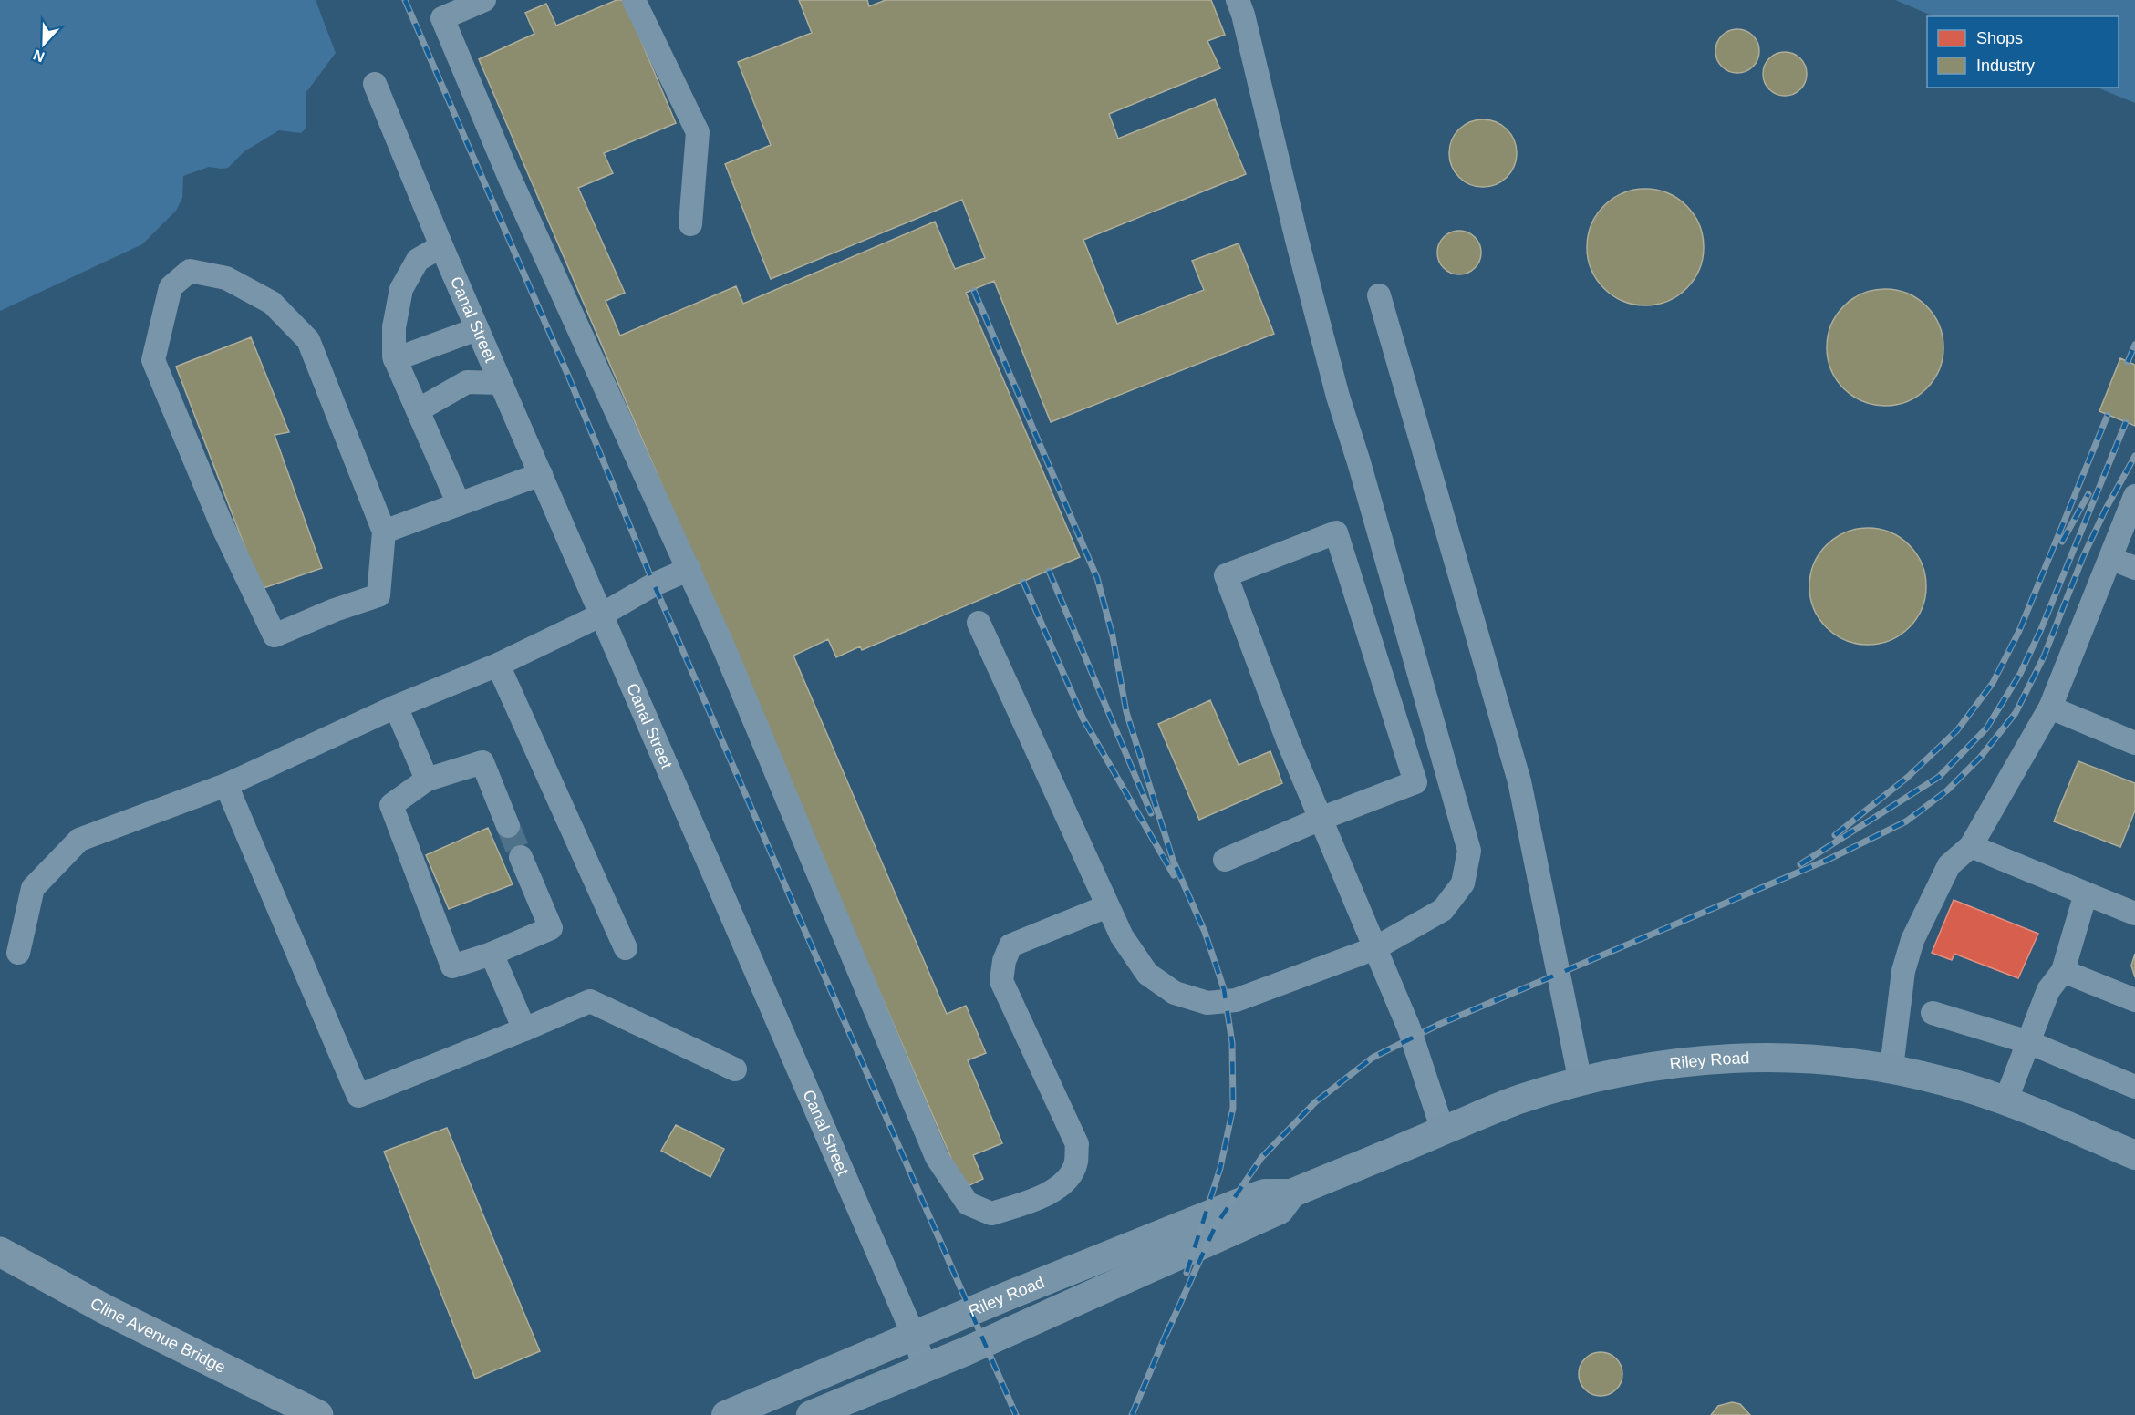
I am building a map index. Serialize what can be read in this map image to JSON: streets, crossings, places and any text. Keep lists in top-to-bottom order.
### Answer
{
  "streets": {
    "highway": ["Cline Avenue Bridge"],
    "main road": ["Riley Road"],
    "street": ["Canal Street"]
  },
  "crossings": [
    ["Canal Street", "Riley Road"]
  ],
  "legend": ["Shops", "Industry"],
  "north": "bottom"
}
